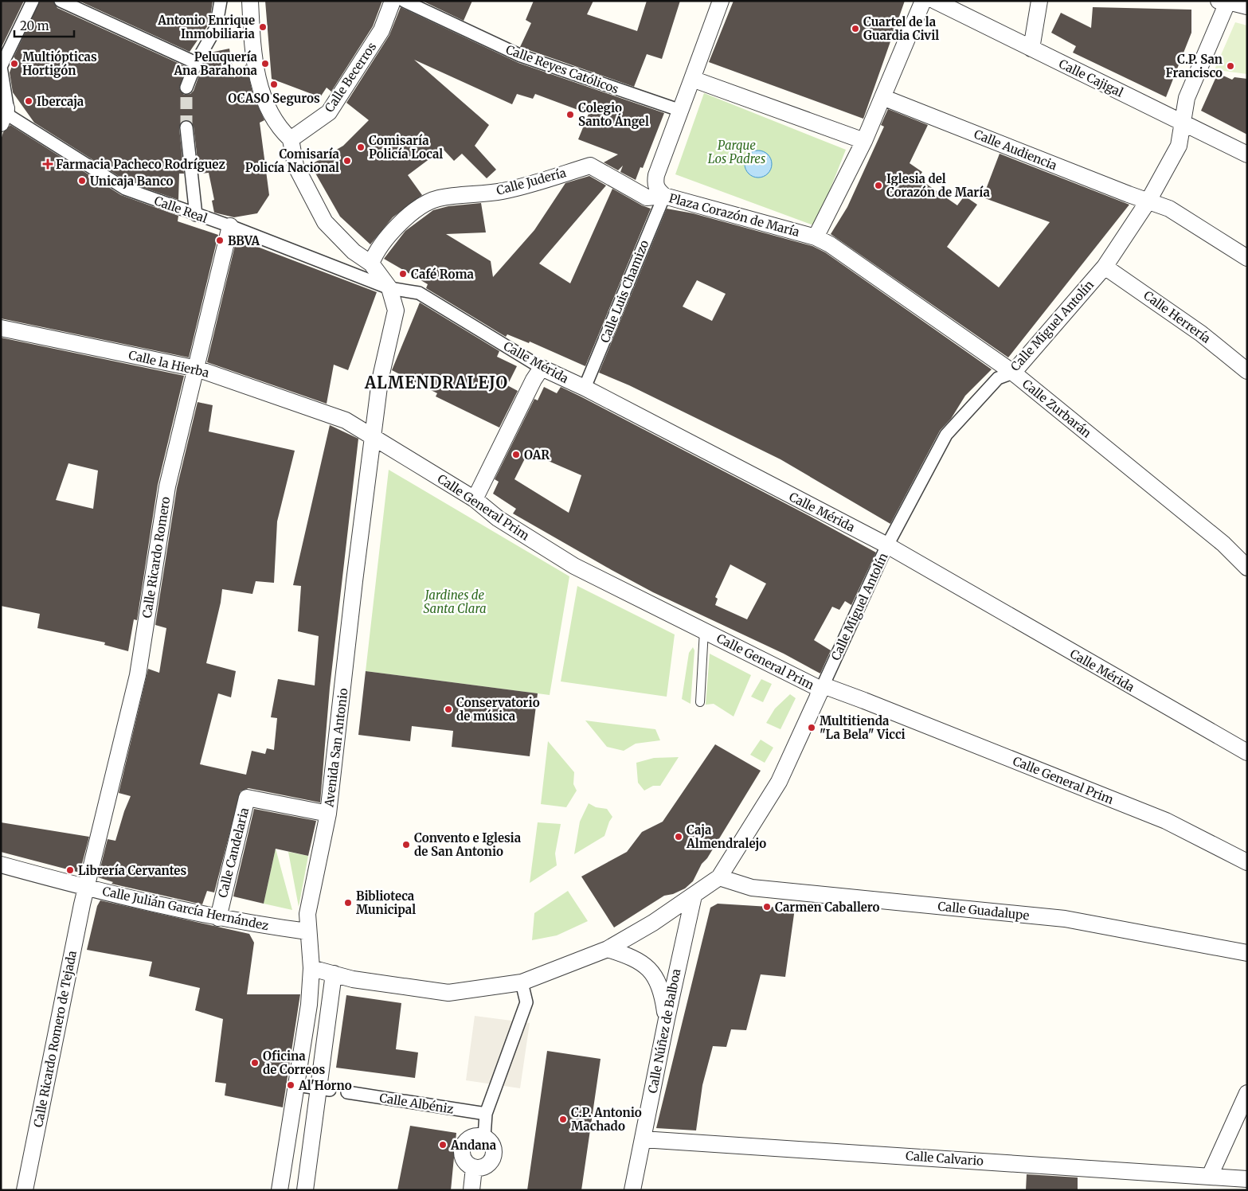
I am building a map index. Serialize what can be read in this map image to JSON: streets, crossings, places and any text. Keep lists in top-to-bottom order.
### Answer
{
  "streets": {
    "street": [
      "Calle Reyes Católicos",
      "Calle Becerros",
      "Calle Cajigal",
      "Calle Audiencia",
      "Calle Judería",
      "Calle Real",
      "Plaza Corazón de María",
      "Calle Luis Chamizo",
      "Calle Herrería",
      "Calle Miguel Antolín",
      "Calle Mérida",
      "Calle la Hierba",
      "Calle Zurbarán",
      "Calle General Prim",
      "Calle Ricardo Romero",
      "Avenida San Antonio",
      "Calle Candelaria",
      "Calle Julián García Hernández",
      "Calle Guadalupe",
      "Calle Núñez de Balboa",
      "Calle Ricardo Romero de Tejada",
      "Calle Albéniz",
      "Calle Calvario"
    ]
  },
  "crossings": [
    ["Calle Reyes Católicos", "Plaza Corazón de María"],
    ["Calle Cajigal", "Calle Miguel Antolín"],
    ["Calle Audiencia", "Plaza Corazón de María"],
    ["Calle Audiencia", "Calle Miguel Antolín"],
    ["Calle Judería", "Plaza Corazón de María"],
    ["Calle Judería", "Calle Luis Chamizo"],
    ["Calle Real", "Calle Mérida"],
    ["Calle Real", "Calle Ricardo Romero"],
    ["Calle Real", "Avenida San Antonio"],
    ["Plaza Corazón de María", "Calle Luis Chamizo"],
    ["Plaza Corazón de María", "Calle Zurbarán"],
    ["Calle Luis Chamizo", "Calle Mérida"],
    ["Calle Herrería", "Calle Miguel Antolín"],
    ["Calle Miguel Antolín", "Calle Mérida"],
    ["Calle Miguel Antolín", "Calle Zurbarán"],
    ["Calle Miguel Antolín", "Calle General Prim"],
    ["Calle Miguel Antolín", "Calle Guadalupe"],
    ["Calle Miguel Antolín", "Calle Núñez de Balboa"],
    ["Calle Mérida", "Avenida San Antonio"],
    ["Calle la Hierba", "Calle General Prim"],
    ["Calle la Hierba", "Calle Ricardo Romero"],
    ["Calle la Hierba", "Avenida San Antonio"],
    ["Calle General Prim", "Avenida San Antonio"],
    ["Calle Ricardo Romero", "Calle Julián García Hernández"],
    ["Calle Ricardo Romero", "Calle Ricardo Romero de Tejada"],
    ["Avenida San Antonio", "Calle Candelaria"],
    ["Avenida San Antonio", "Calle Julián García Hernández"],
    ["Calle Candelaria", "Calle Julián García Hernández"],
    ["Calle Julián García Hernández", "Calle Ricardo Romero de Tejada"],
    ["Calle Núñez de Balboa", "Calle Calvario"]
  ],
  "districts": ["ALMENDRALEJO"],
  "parks": ["Parque Los Padres", "Jardines de Santa Clara"],
  "places": {
    "other": [
      "Antonio Enrique Inmobiliaria",
      "Cuartel de la Guardia Civil",
      "Multiópticas Hortigón",
      "Peluquería Ana Barahona",
      "C.P. San Francisco",
      "OCASO Seguros",
      "Ibercaja",
      "Colegio Santo Ángel",
      "Comisaría Policía Local",
      "Comisaría Policía Nacional",
      "Unicaja Banco",
      "Iglesia del Corazón de María",
      "BBVA",
      "Café Roma",
      "OAR",
      "Conservatorio de música",
      "Multitienda \"La Bela\" Vicci",
      "Caja Almendralejo",
      "Convento e Iglesia de San Antonio",
      "Librería Cervantes",
      "Biblioteca Municipal",
      "Carmen Caballero",
      "Oficina de Correos",
      "Al'Horno",
      "C.P. Antonio Machado",
      "Andana"
    ],
    "health": ["Farmacia Pacheco Rodríguez"]
  },
  "scale_bar": "20 m"
}
